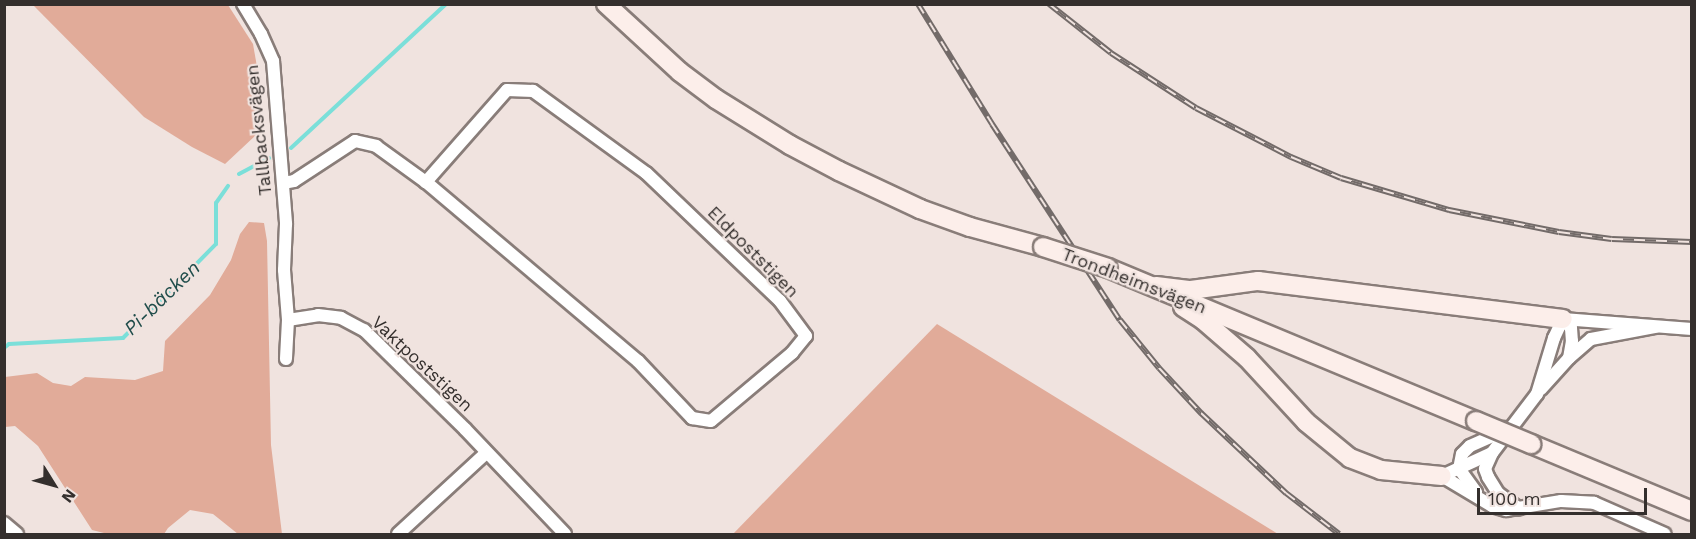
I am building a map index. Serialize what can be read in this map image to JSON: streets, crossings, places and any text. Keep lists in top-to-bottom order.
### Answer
{
  "streets": {
    "main road": ["Trondheimsvägen"],
    "street": ["Tallbacksvägen", "Eldpoststigen", "Vaktpoststigen"]
  },
  "crossings": [
    ["Tallbacksvägen", "Eldpoststigen"],
    ["Tallbacksvägen", "Vaktpoststigen"]
  ],
  "water": ["Pi-bäcken"],
  "scale_bar": "100 m",
  "north": "bottom right"
}
